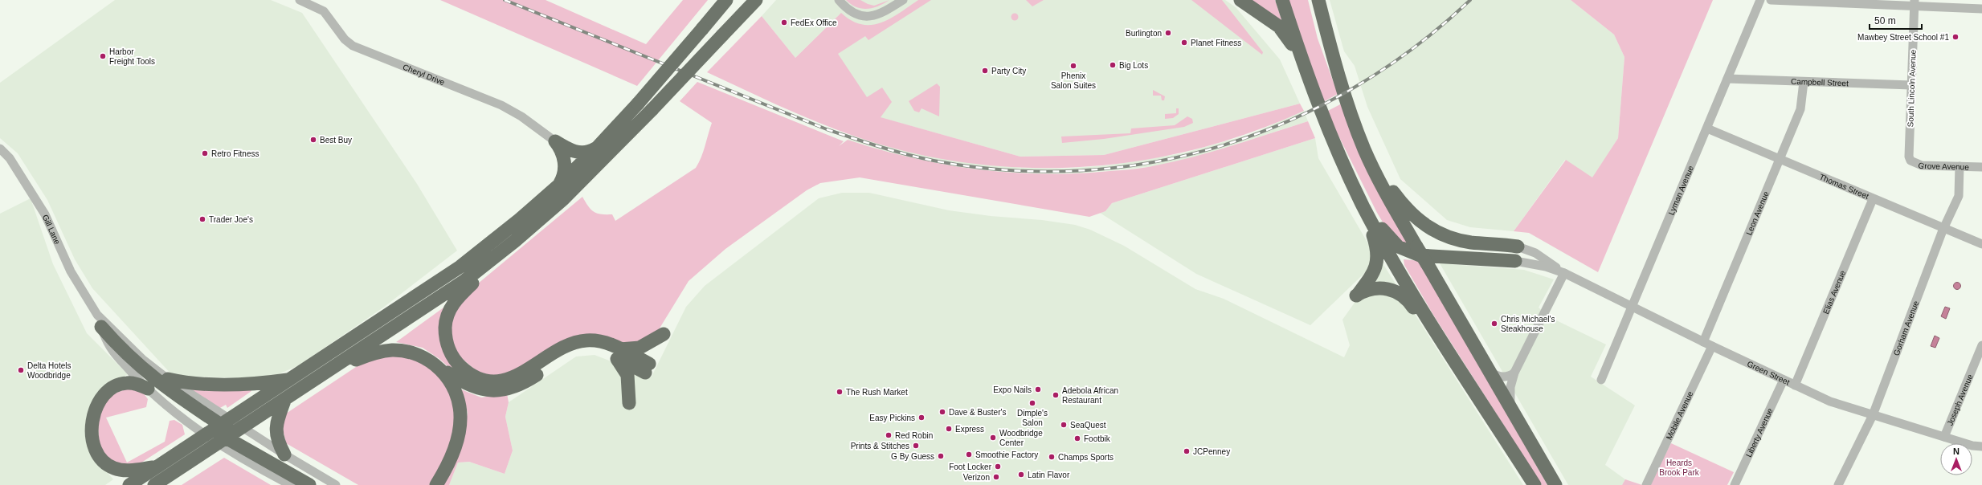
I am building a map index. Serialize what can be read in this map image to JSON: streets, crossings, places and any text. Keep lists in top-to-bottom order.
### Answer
{
  "streets": {
    "street": [
      "Cheryl Drive",
      "Campbell Street",
      "South Lincoln Avenue",
      "Grove Avenue",
      "Thomas Street",
      "Lyman Avenue",
      "Leon Avenue",
      "Gill Lane",
      "Elias Avenue",
      "Gorham Avenue",
      "Green Street",
      "Joseph Avenue",
      "Mobile Avenue",
      "Liberty Avenue"
    ]
  },
  "crossings": [
    ["Campbell Street", "South Lincoln Avenue"],
    ["Campbell Street", "Lyman Avenue"],
    ["Campbell Street", "Leon Avenue"],
    ["South Lincoln Avenue", "Grove Avenue"],
    ["Grove Avenue", "Gorham Avenue"],
    ["Thomas Street", "Lyman Avenue"],
    ["Thomas Street", "Leon Avenue"],
    ["Thomas Street", "Elias Avenue"],
    ["Thomas Street", "Gorham Avenue"],
    ["Lyman Avenue", "Green Street"],
    ["Leon Avenue", "Green Street"],
    ["Elias Avenue", "Green Street"],
    ["Gorham Avenue", "Green Street"],
    ["Green Street", "Joseph Avenue"],
    ["Green Street", "Mobile Avenue"],
    ["Green Street", "Liberty Avenue"]
  ],
  "parks": ["Heards Brook Park"],
  "places": [
    "FedEx Office",
    "Burlington",
    "Mawbey Street School #1",
    "Planet Fitness",
    "Harbor Freight Tools",
    "Big Lots",
    "Phenix Salon Suites",
    "Party City",
    "Best Buy",
    "Retro Fitness",
    "Trader Joe's",
    "Chris Michael's Steakhouse",
    "Delta Hotels Woodbridge",
    "Expo Nails",
    "The Rush Market",
    "Adebola African Restaurant",
    "Dimple's Salon",
    "Dave & Buster's",
    "Easy Pickins",
    "SeaQuest",
    "Express",
    "Red Robin",
    "Woodbridge Center",
    "Footbik",
    "Prints & Stitches",
    "JCPenney",
    "Smoothie Factory",
    "G By Guess",
    "Champs Sports",
    "Foot Locker",
    "Latin Flavor",
    "Verizon"
  ],
  "scale_bar": "50 m",
  "north": "top"
}
